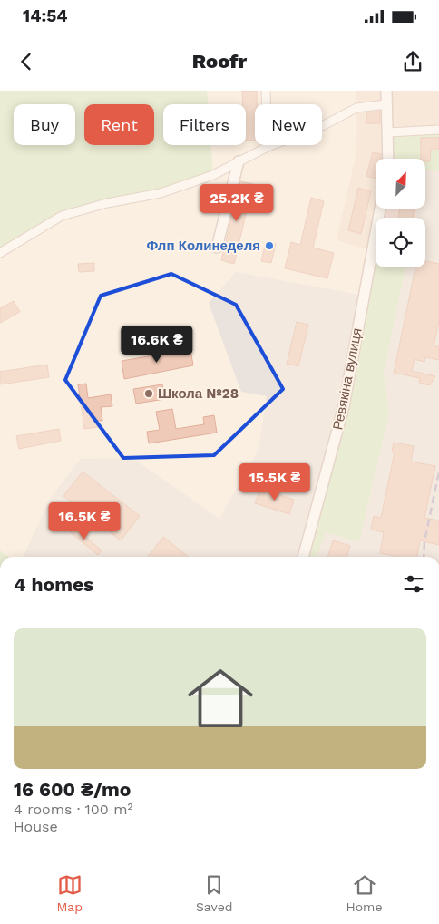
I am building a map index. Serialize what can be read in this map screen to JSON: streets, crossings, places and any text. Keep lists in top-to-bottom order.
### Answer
{
  "streets": {
    "street": ["Ревякіна вулиця"]
  },
  "places": ["Флп Колинеделя", "Школа №28"],
  "north": "top right",
  "page": {
    "status": "14:54",
    "header": "Roofr",
    "chip": [
      "Buy",
      "Rent",
      "Filters",
      "New"
    ],
    "price": [
      "25.2K ₴",
      "16.6K ₴",
      "15.5K ₴",
      "16.5K ₴"
    ],
    "heading": "4 homes",
    "list": [
      {
        "name": "16 600 ₴/mo",
        "note": "4 rooms · 100 m² · House"
      }
    ],
    "tabs": ["Map", "Saved", "Home"]
  }
}
